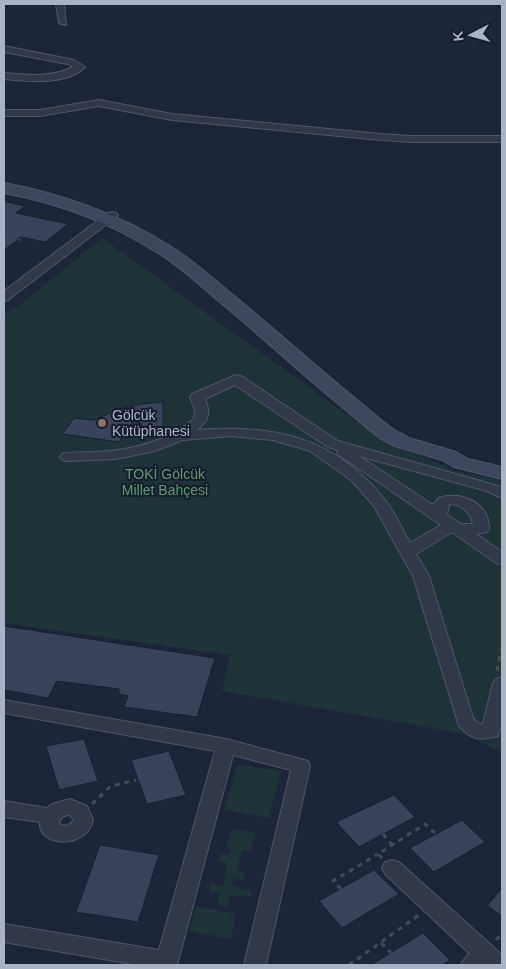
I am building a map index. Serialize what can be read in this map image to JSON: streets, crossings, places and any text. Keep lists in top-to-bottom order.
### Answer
{
  "parks": ["TOKİ Gölcük Millet Bahçesi"],
  "places": ["Gölcük Kütüphanesi"],
  "north": "left"
}
